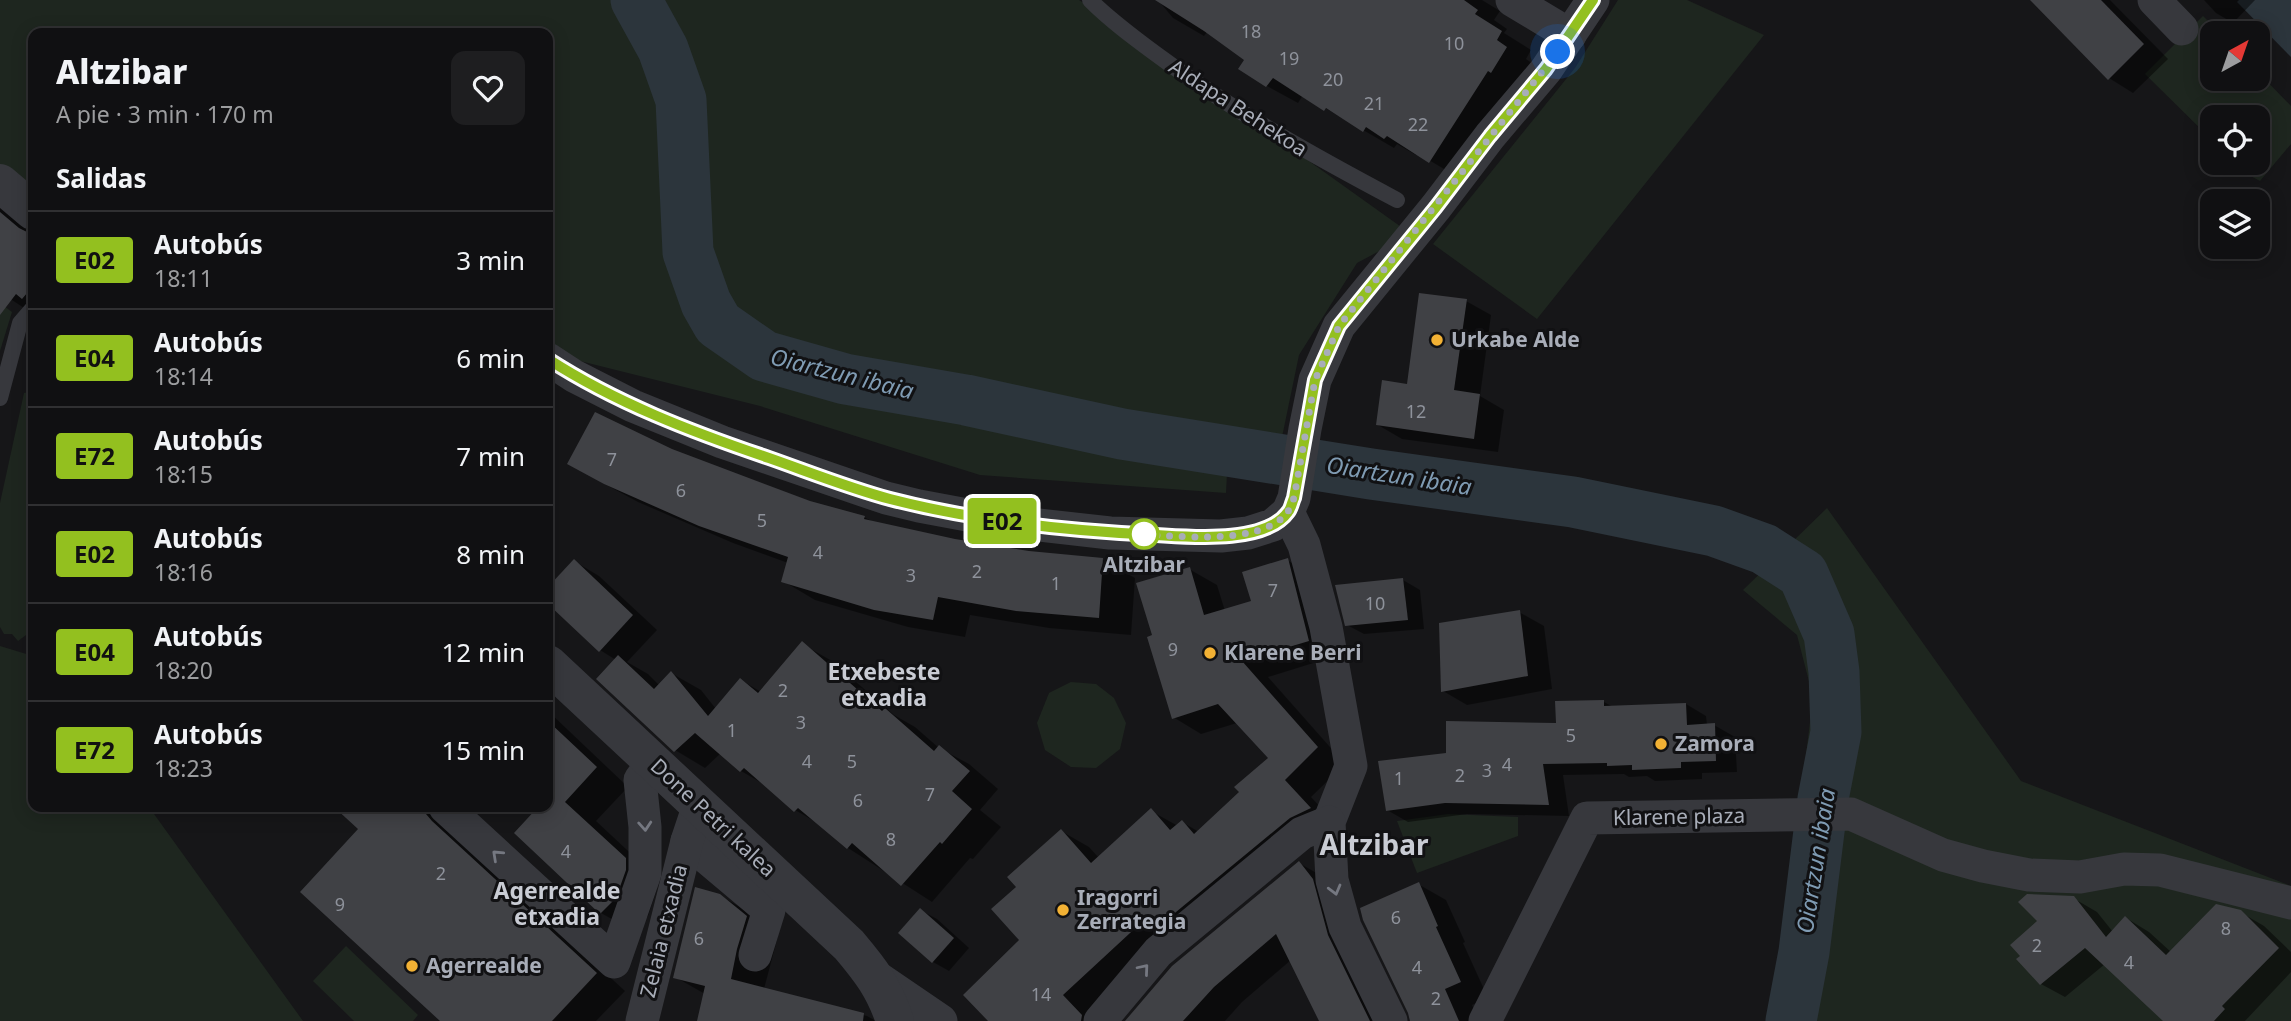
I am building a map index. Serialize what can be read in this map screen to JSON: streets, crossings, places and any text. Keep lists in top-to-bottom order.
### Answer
{
  "streets": {
    "street": ["Klarene plaza", "Done Petri kalea", "Zelaia etxadia"],
    "lane": ["Aldapa Behekoa"]
  },
  "crossings": [
    ["Done Petri kalea", "Zelaia etxadia"]
  ],
  "districts": ["Etxebeste etxadia", "Altzibar", "Agerrealde etxadia"],
  "water": ["Oiartzun ibaia"],
  "places": [
    "Urkabe Alde",
    "Altzibar",
    "Klarene Berri",
    "Zamora",
    "Iragorri Zerrategia",
    "Agerrealde"
  ],
  "lines": ["bus line E02"],
  "house_numbers": [
    "18",
    "10",
    "19",
    "20",
    "21",
    "22",
    "12",
    "7",
    "6",
    "5",
    "4",
    "2",
    "3",
    "1",
    "7",
    "10",
    "9",
    "2",
    "3",
    "1",
    "5",
    "4",
    "5",
    "4",
    "3",
    "2",
    "1",
    "7",
    "6",
    "8",
    "4",
    "2",
    "9",
    "6",
    "8",
    "6",
    "2",
    "4",
    "4",
    "14",
    "2"
  ],
  "north": "top right",
  "page": {
    "on_map": "E02",
    "heading": [
      ["Altzibar", "A pie · 3 min · 170 m"],
      "Salidas"
    ],
    "list": [
      {
        "mark": "E02",
        "name": "Autobús",
        "note": "18:11",
        "value": "3 min"
      },
      {
        "mark": "E04",
        "name": "Autobús",
        "note": "18:14",
        "value": "6 min"
      },
      {
        "mark": "E72",
        "name": "Autobús",
        "note": "18:15",
        "value": "7 min"
      },
      {
        "mark": "E02",
        "name": "Autobús",
        "note": "18:16",
        "value": "8 min"
      },
      {
        "mark": "E04",
        "name": "Autobús",
        "note": "18:20",
        "value": "12 min"
      },
      {
        "mark": "E72",
        "name": "Autobús",
        "note": "18:23",
        "value": "15 min"
      }
    ]
  }
}
